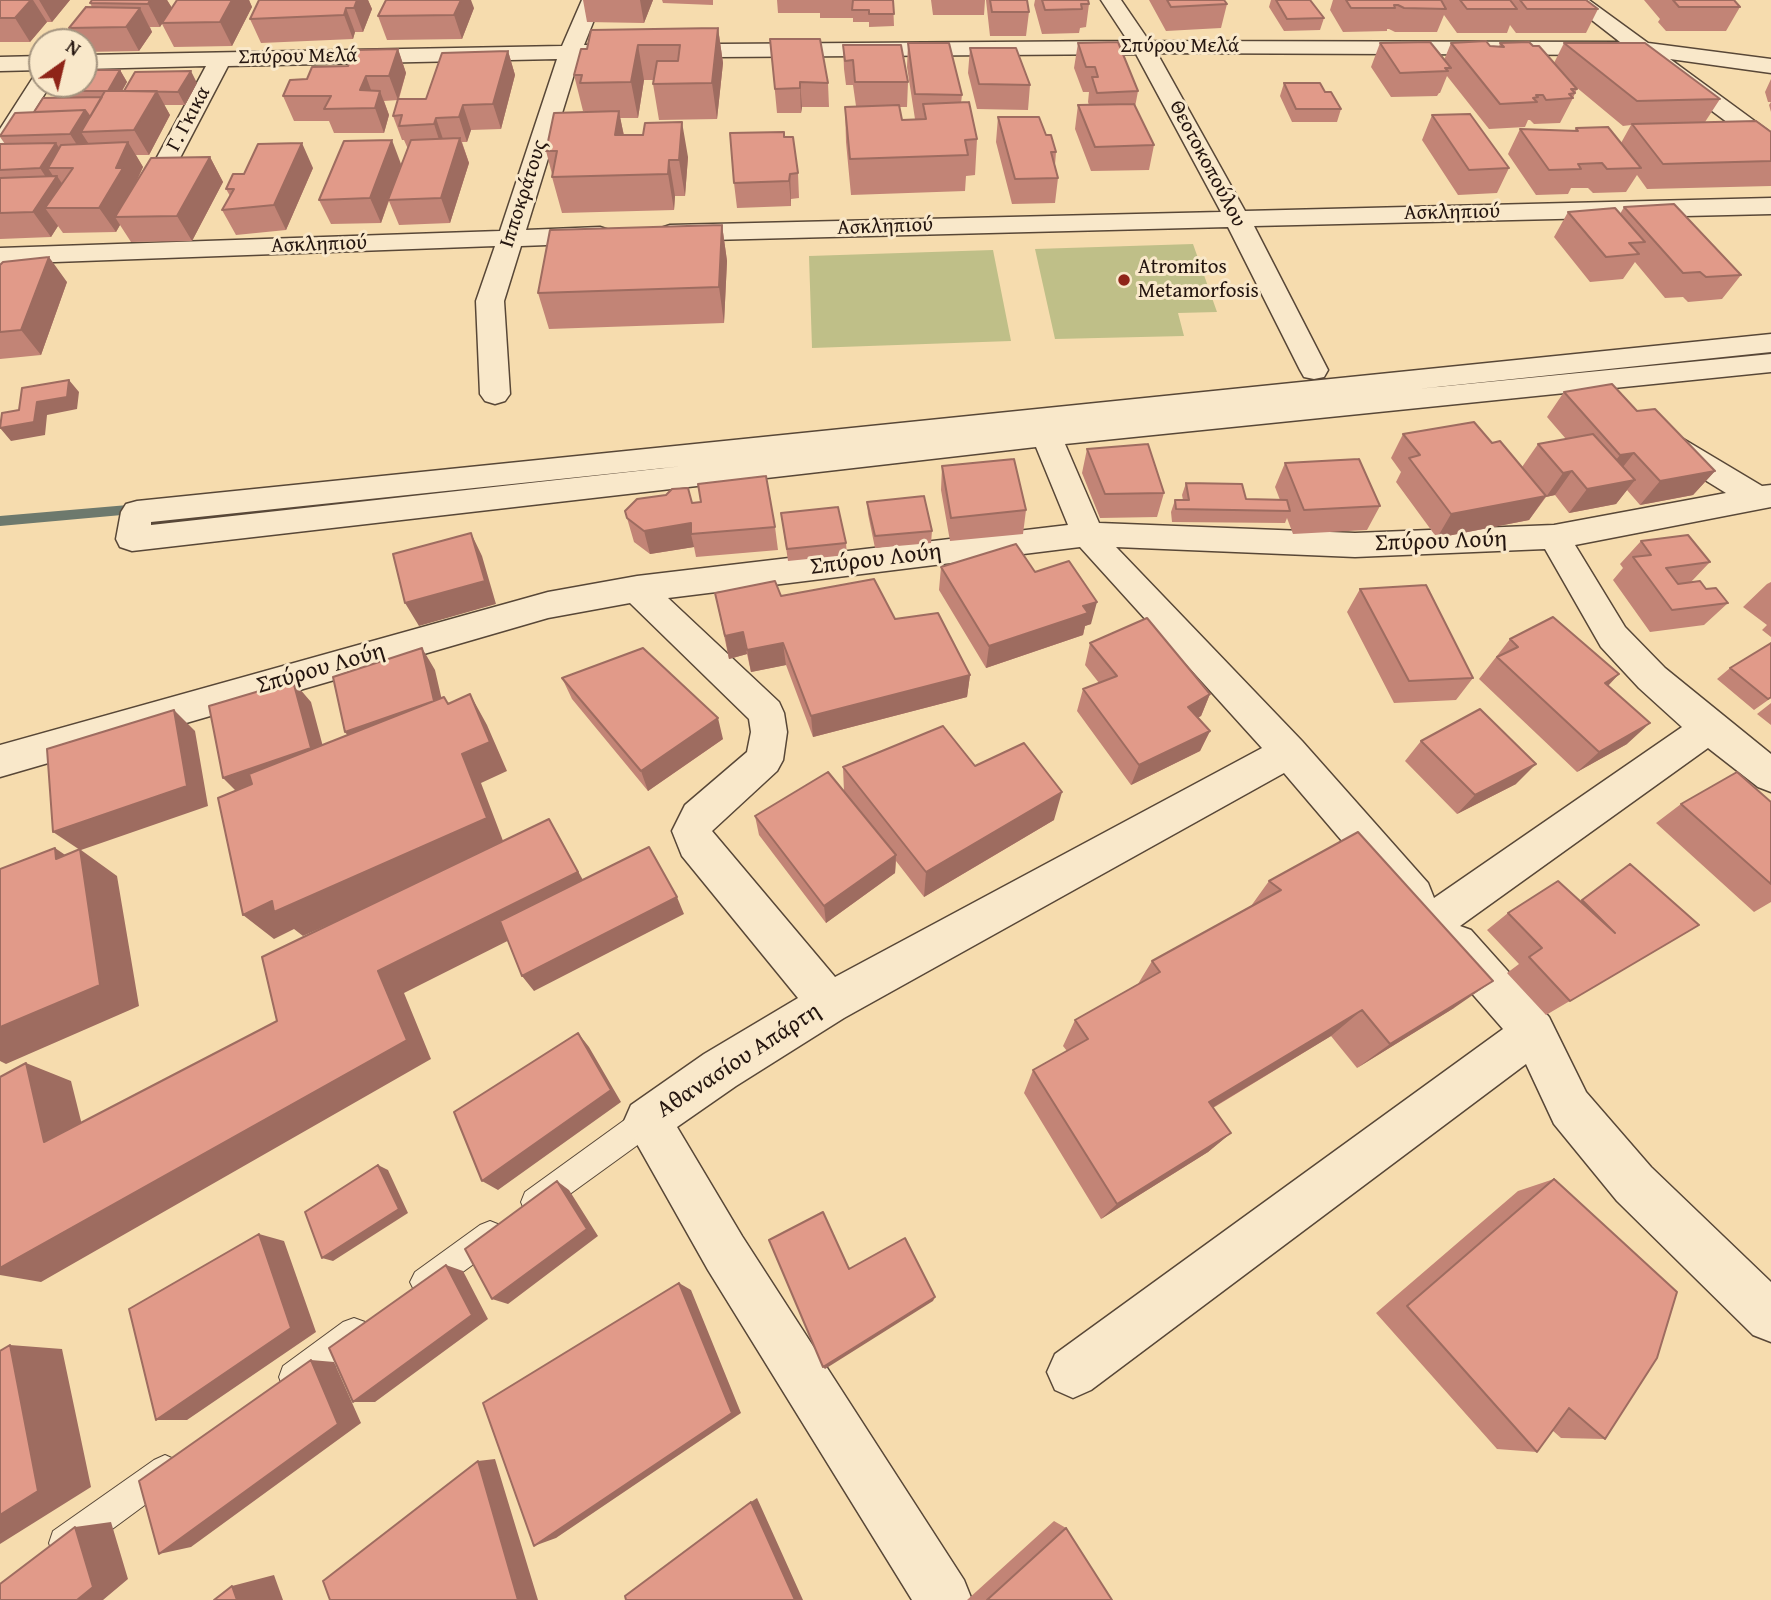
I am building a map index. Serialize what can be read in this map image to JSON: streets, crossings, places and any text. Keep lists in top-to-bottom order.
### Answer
{
  "streets": {
    "street": [
      "Σπύρου Μελά",
      "Γ. Γκικα",
      "Θεοτοκοπούλου",
      "Ιπποκράτους",
      "Ασκληπιού",
      "Σπύρου Λούη",
      "Αθανασίου Απάρτη"
    ]
  },
  "crossings": [
    ["Σπύρου Μελά", "Γ. Γκικα"],
    ["Σπύρου Μελά", "Θεοτοκοπούλου"],
    ["Σπύρου Μελά", "Ιπποκράτους"],
    ["Γ. Γκικα", "Ασκληπιού"],
    ["Θεοτοκοπούλου", "Ασκληπιού"],
    ["Ιπποκράτους", "Ασκληπιού"]
  ],
  "places": ["Atromitos Metamorfosis"],
  "north": "top right"
}
